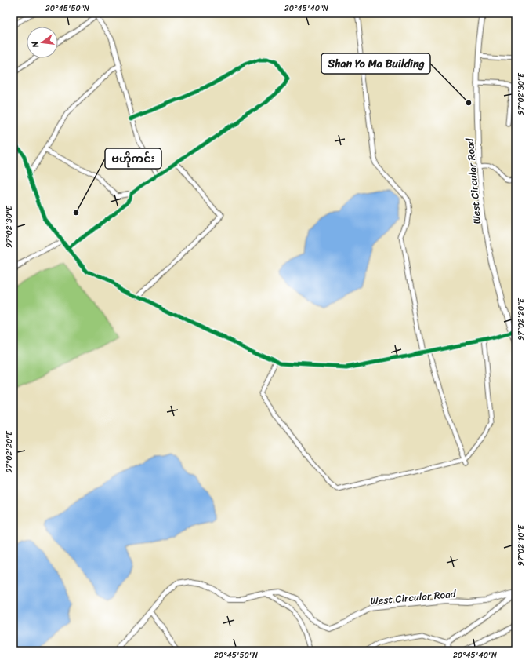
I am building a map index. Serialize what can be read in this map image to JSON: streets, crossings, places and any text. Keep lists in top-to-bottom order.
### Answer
{
  "streets": {
    "street": ["West Circular Road"]
  },
  "places": ["Shan Yo Ma Building", "ဗဟိုကင်း"],
  "north": "left",
  "coordinates": [
    "20°45'50\"N",
    "20°45'40\"N",
    "97°02'30\"E",
    "97°02'20\"E",
    "97°02'10\"E"
  ]
}
